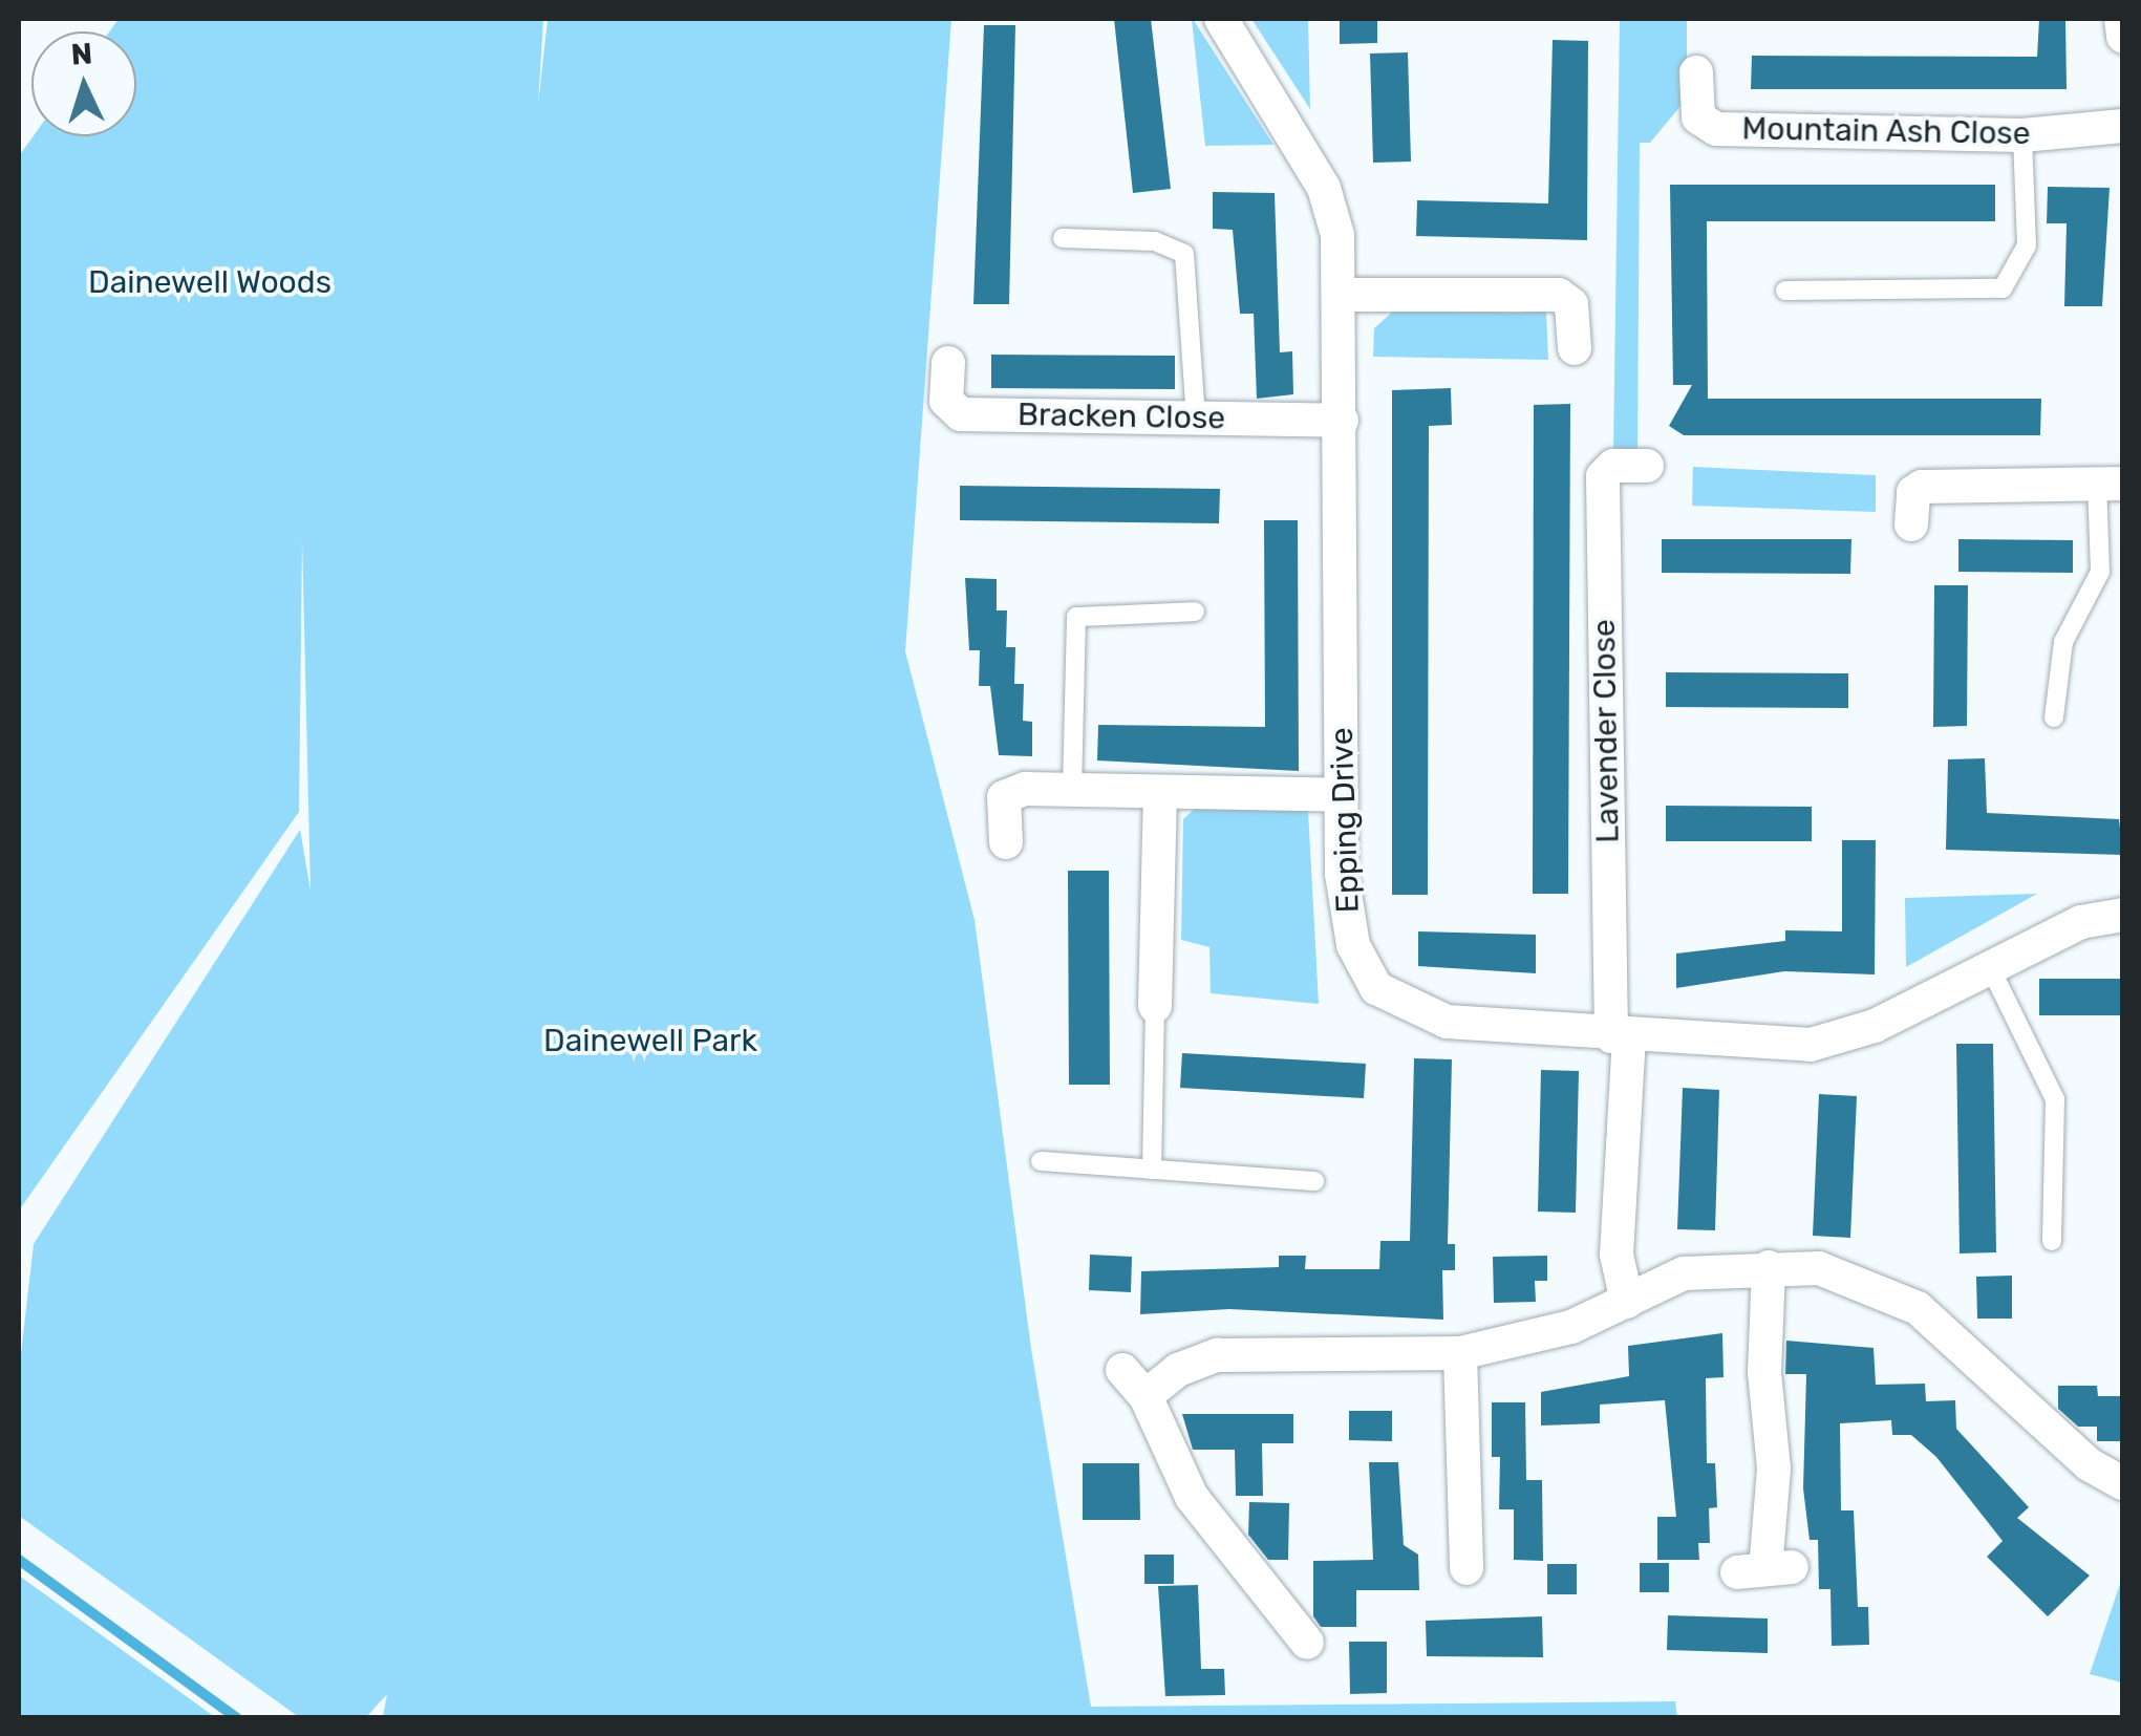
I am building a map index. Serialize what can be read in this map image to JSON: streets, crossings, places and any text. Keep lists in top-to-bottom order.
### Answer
{
  "streets": {
    "street": [
      "Mountain Ash Close",
      "Bracken Close",
      "Lavender Close",
      "Epping Drive"
    ]
  },
  "crossings": [
    ["Bracken Close", "Epping Drive"],
    ["Lavender Close", "Epping Drive"]
  ],
  "parks": ["Dainewell Woods", "Dainewell Park"],
  "north": "top"
}
